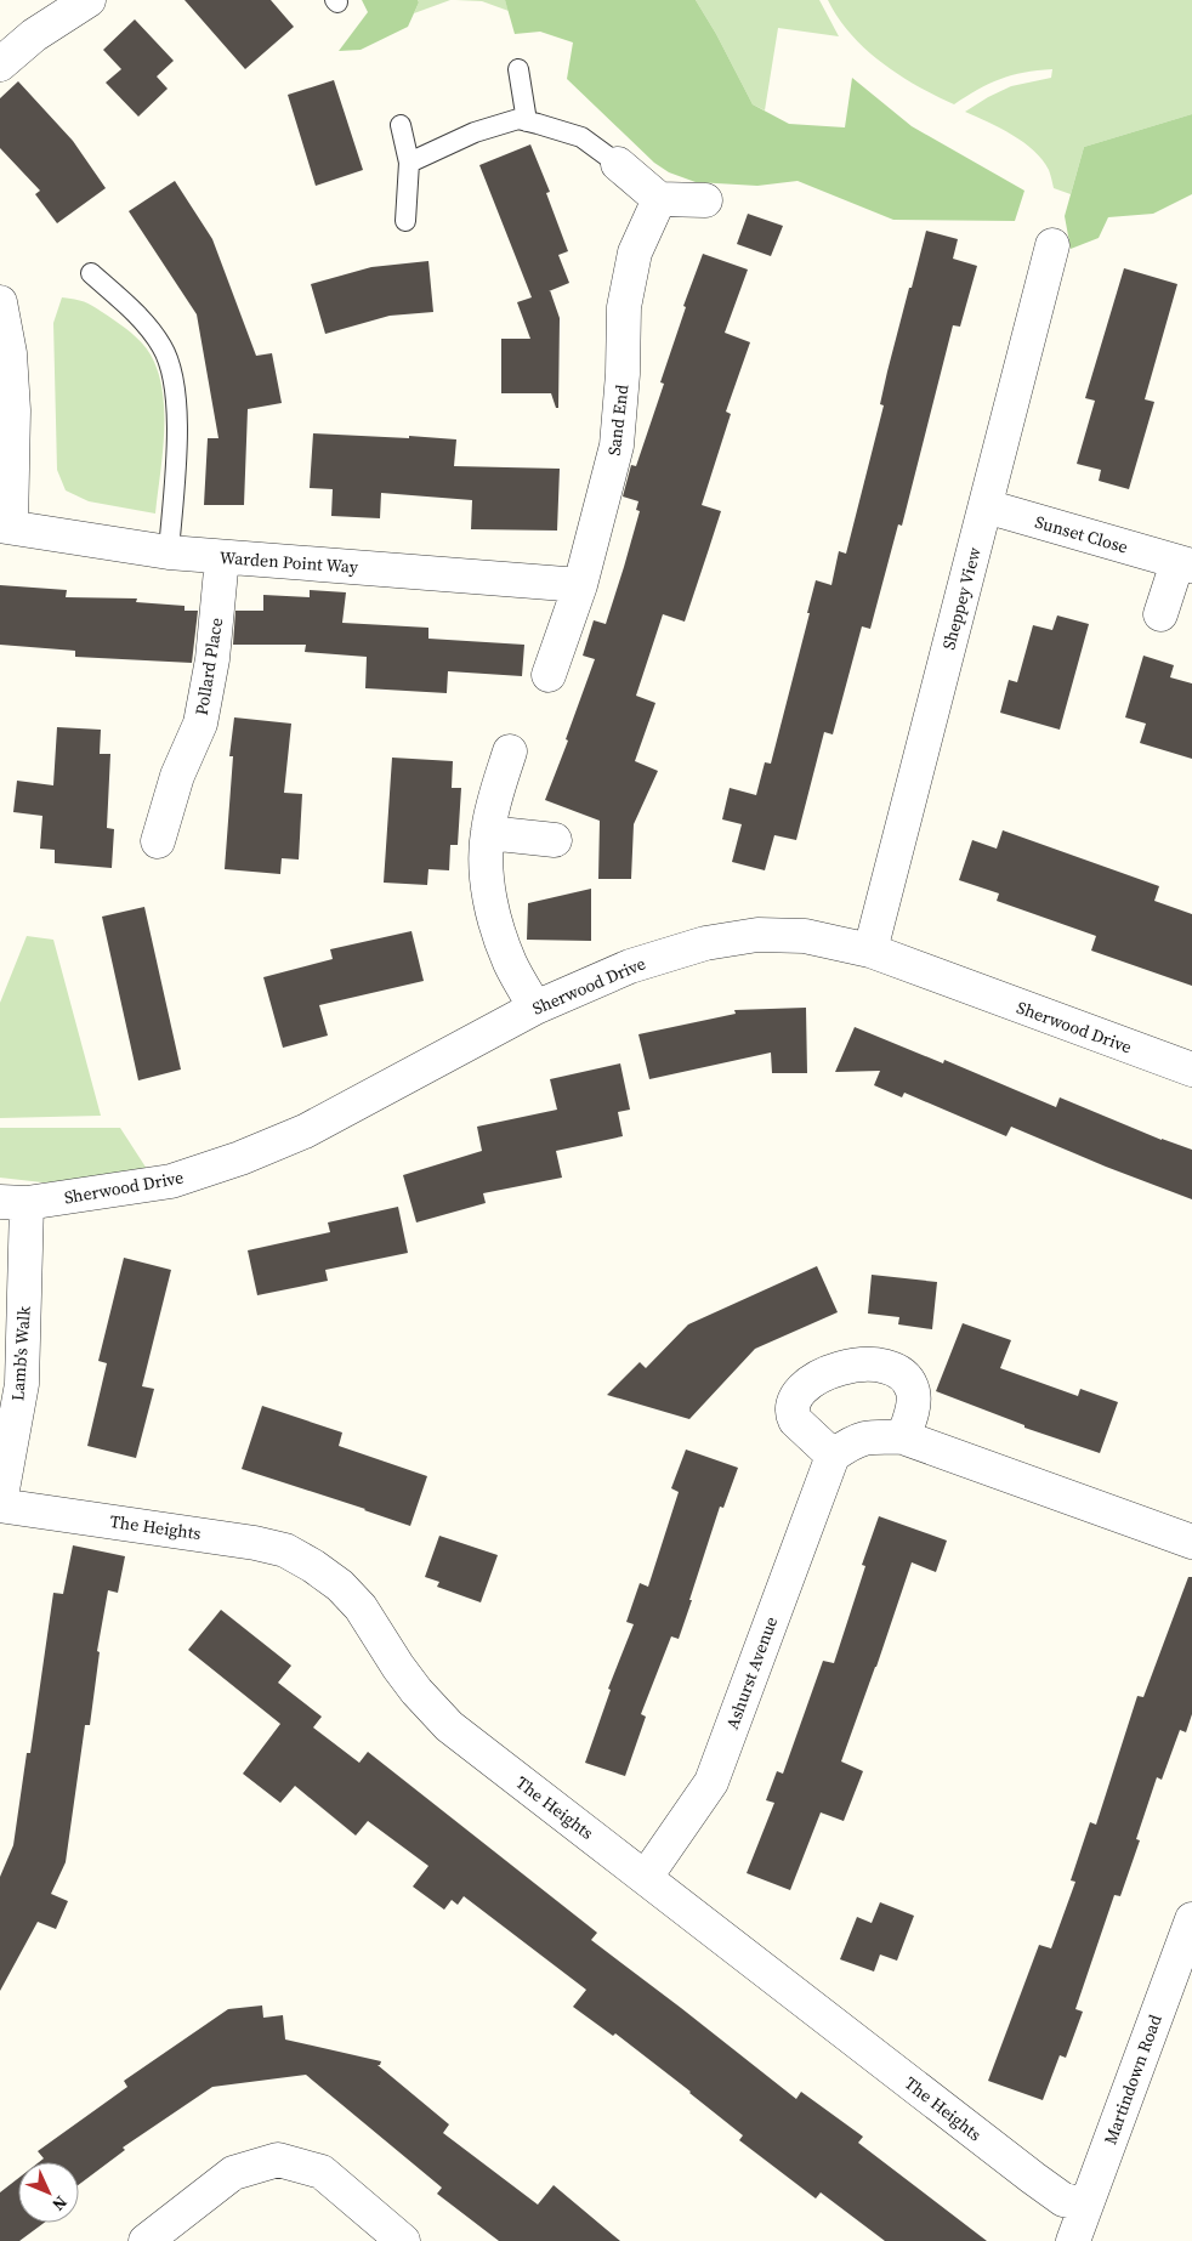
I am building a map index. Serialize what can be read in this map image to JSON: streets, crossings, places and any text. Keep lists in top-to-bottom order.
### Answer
{
  "streets": {
    "street": [
      "Sand End",
      "Sunset Close",
      "Warden Point Way",
      "Sheppey View",
      "Pollard Place",
      "Sherwood Drive",
      "Lamb's Walk",
      "The Heights",
      "Ashurst Avenue",
      "Martindown Road"
    ]
  },
  "crossings": [
    ["Sand End", "Warden Point Way"],
    ["Sunset Close", "Sheppey View"],
    ["Warden Point Way", "Pollard Place"],
    ["Sheppey View", "Sherwood Drive"],
    ["Sherwood Drive", "Lamb's Walk"],
    ["Lamb's Walk", "The Heights"],
    ["The Heights", "Ashurst Avenue"],
    ["The Heights", "Martindown Road"]
  ],
  "north": "bottom right"
}
